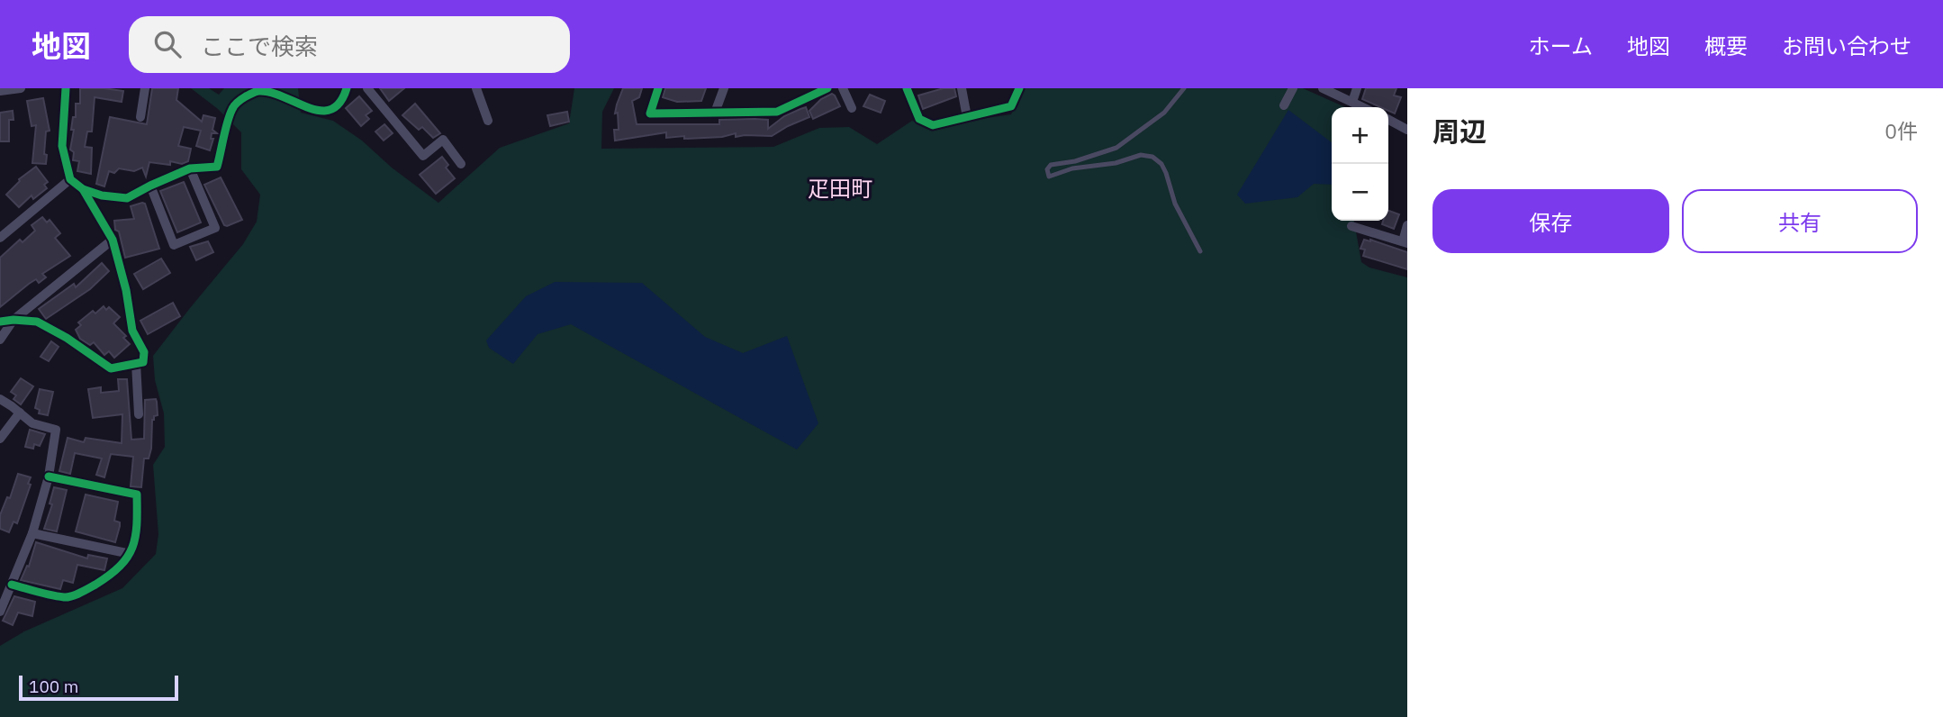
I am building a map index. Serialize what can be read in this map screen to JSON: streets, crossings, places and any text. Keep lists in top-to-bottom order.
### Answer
{
  "districts": ["疋田町"],
  "scale_bar": "100 m",
  "page": {
    "header": "地図",
    "search": "ここで検索",
    "nav": [
      "ホーム",
      "地図",
      "概要",
      "お問い合わせ"
    ],
    "heading": ["周辺", "0件"],
    "map_buttons": ["+", "−"],
    "buttons": ["保存", "共有"],
    "scale": "100 m"
  }
}
